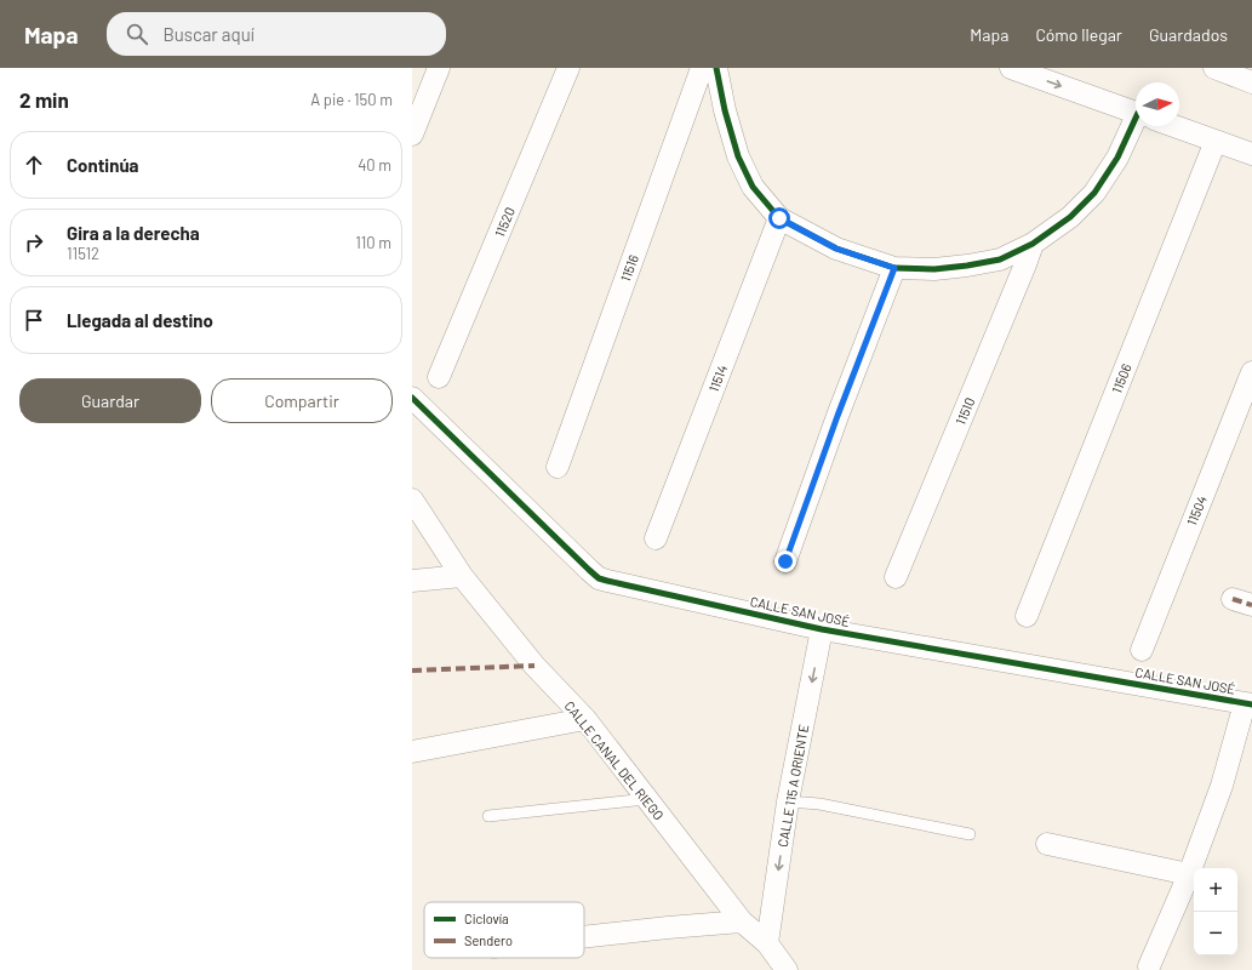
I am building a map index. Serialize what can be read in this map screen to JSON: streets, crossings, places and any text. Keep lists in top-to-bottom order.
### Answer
{
  "streets": {
    "street": [
      "11520",
      "11516",
      "11514",
      "11506",
      "11510",
      "11504",
      "CALLE SAN JOSÉ",
      "CALLE CANAL DEL RIEGO",
      "CALLE 115 A ORIENTE"
    ]
  },
  "crossings": [
    ["CALLE SAN JOSÉ", "CALLE 115 A ORIENTE"],
    ["CALLE CANAL DEL RIEGO", "CALLE 115 A ORIENTE"]
  ],
  "one_way": ["CALLE 115 A ORIENTE"],
  "legend": ["Ciclovía", "Sendero"],
  "north": "right",
  "page": {
    "header": "Mapa",
    "search": "Buscar aquí",
    "nav": ["Mapa", "Cómo llegar", "Guardados"],
    "heading": ["2 min", "A pie · 150 m"],
    "list": [
      ["Continúa", "40 m"],
      ["Gira a la derecha", "11512", "110 m"],
      "Llegada al destino"
    ],
    "buttons": ["Guardar", "Compartir"],
    "map_buttons": ["+", "−"]
  }
}
